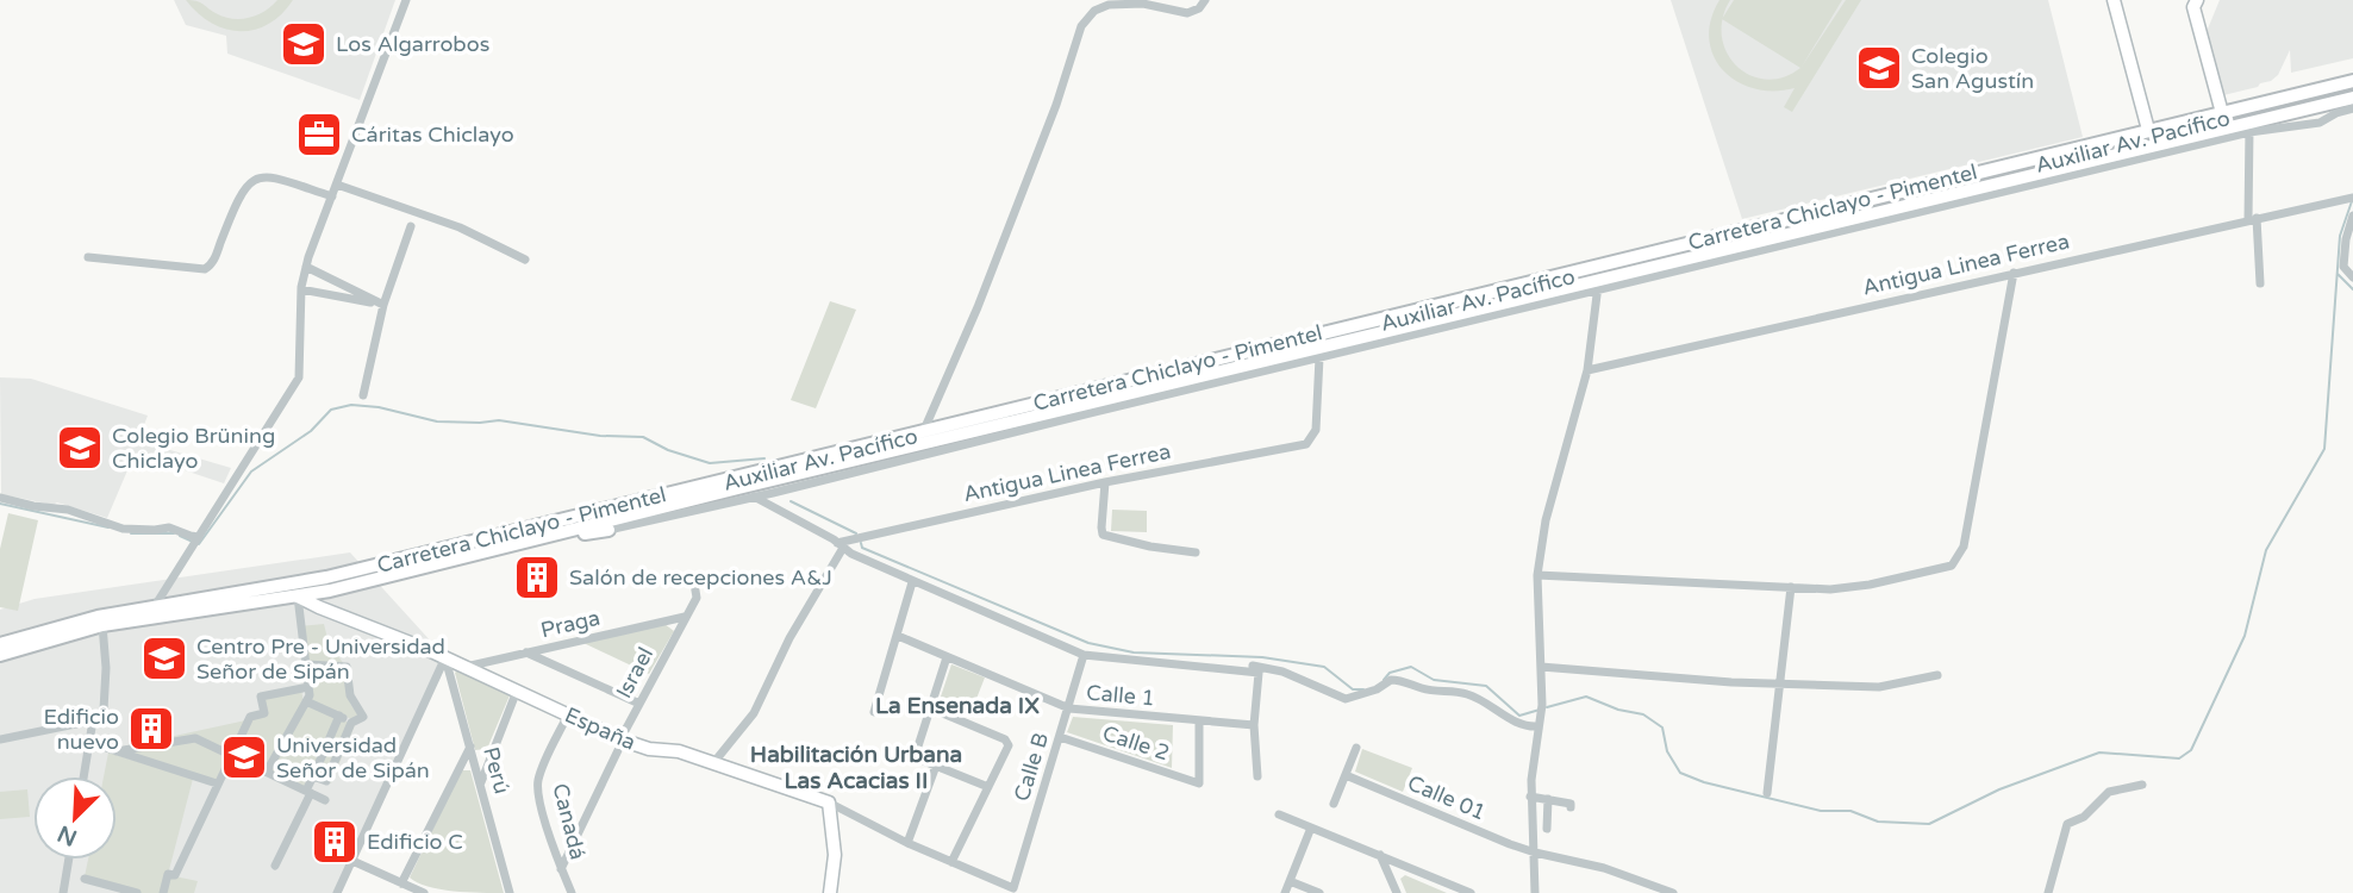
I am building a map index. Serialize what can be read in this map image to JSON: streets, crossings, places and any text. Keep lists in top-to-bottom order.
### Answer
{
  "streets": {
    "main road": ["Carretera Chiclayo - Pimentel"],
    "street": [
      "Auxiliar Av. Pacífico",
      "Antigua Linea Ferrea",
      "Praga",
      "Israel",
      "Calle 1",
      "España",
      "Calle 2",
      "Calle B",
      "Perú",
      "Calle 01",
      "Canadá"
    ]
  },
  "crossings": [
    ["Auxiliar Av. Pacífico", "Carretera Chiclayo - Pimentel"],
    ["Auxiliar Av. Pacífico", "Antigua Linea Ferrea"],
    ["Carretera Chiclayo - Pimentel", "Antigua Linea Ferrea"],
    ["Carretera Chiclayo - Pimentel", "España"],
    ["Praga", "Israel"],
    ["Praga", "España"],
    ["Israel", "España"],
    ["Israel", "Canadá"],
    ["Calle 1", "Calle 2"],
    ["Calle 1", "Calle B"],
    ["España", "Calle B"],
    ["España", "Perú"],
    ["España", "Canadá"],
    ["Calle 2", "Calle B"]
  ],
  "districts": ["La Ensenada IX", "Habilitación Urbana Las Acacias II"],
  "places": {
    "school or university": [
      "Los Algarrobos",
      "Colegio San Agustín",
      "Colegio Brüning Chiclayo",
      "Centro Pre - Universidad Señor de Sipán",
      "Universidad Señor de Sipán"
    ],
    "office": ["Cáritas Chiclayo"],
    "building": ["Salón de recepciones A&J", "Edificio nuevo", "Edificio C"]
  },
  "north": "bottom left"
}
